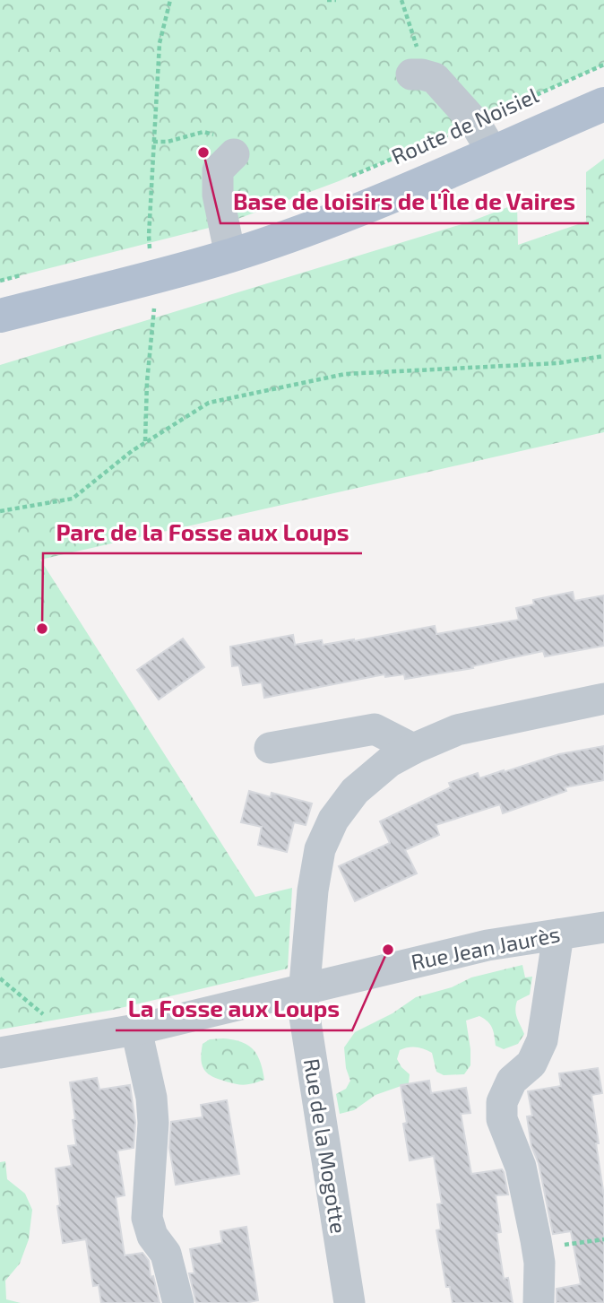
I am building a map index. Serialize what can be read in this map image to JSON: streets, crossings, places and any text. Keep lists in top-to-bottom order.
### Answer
{
  "streets": {
    "main road": ["Route de Noisiel"],
    "street": ["Rue Jean Jaurès", "Rue de la Mogotte"]
  },
  "crossings": [
    ["Rue Jean Jaurès", "Rue de la Mogotte"]
  ],
  "places": ["Base de loisirs de l'Île de Vaires", "Parc de la Fosse aux Loups", "La Fosse aux Loups"]
}
